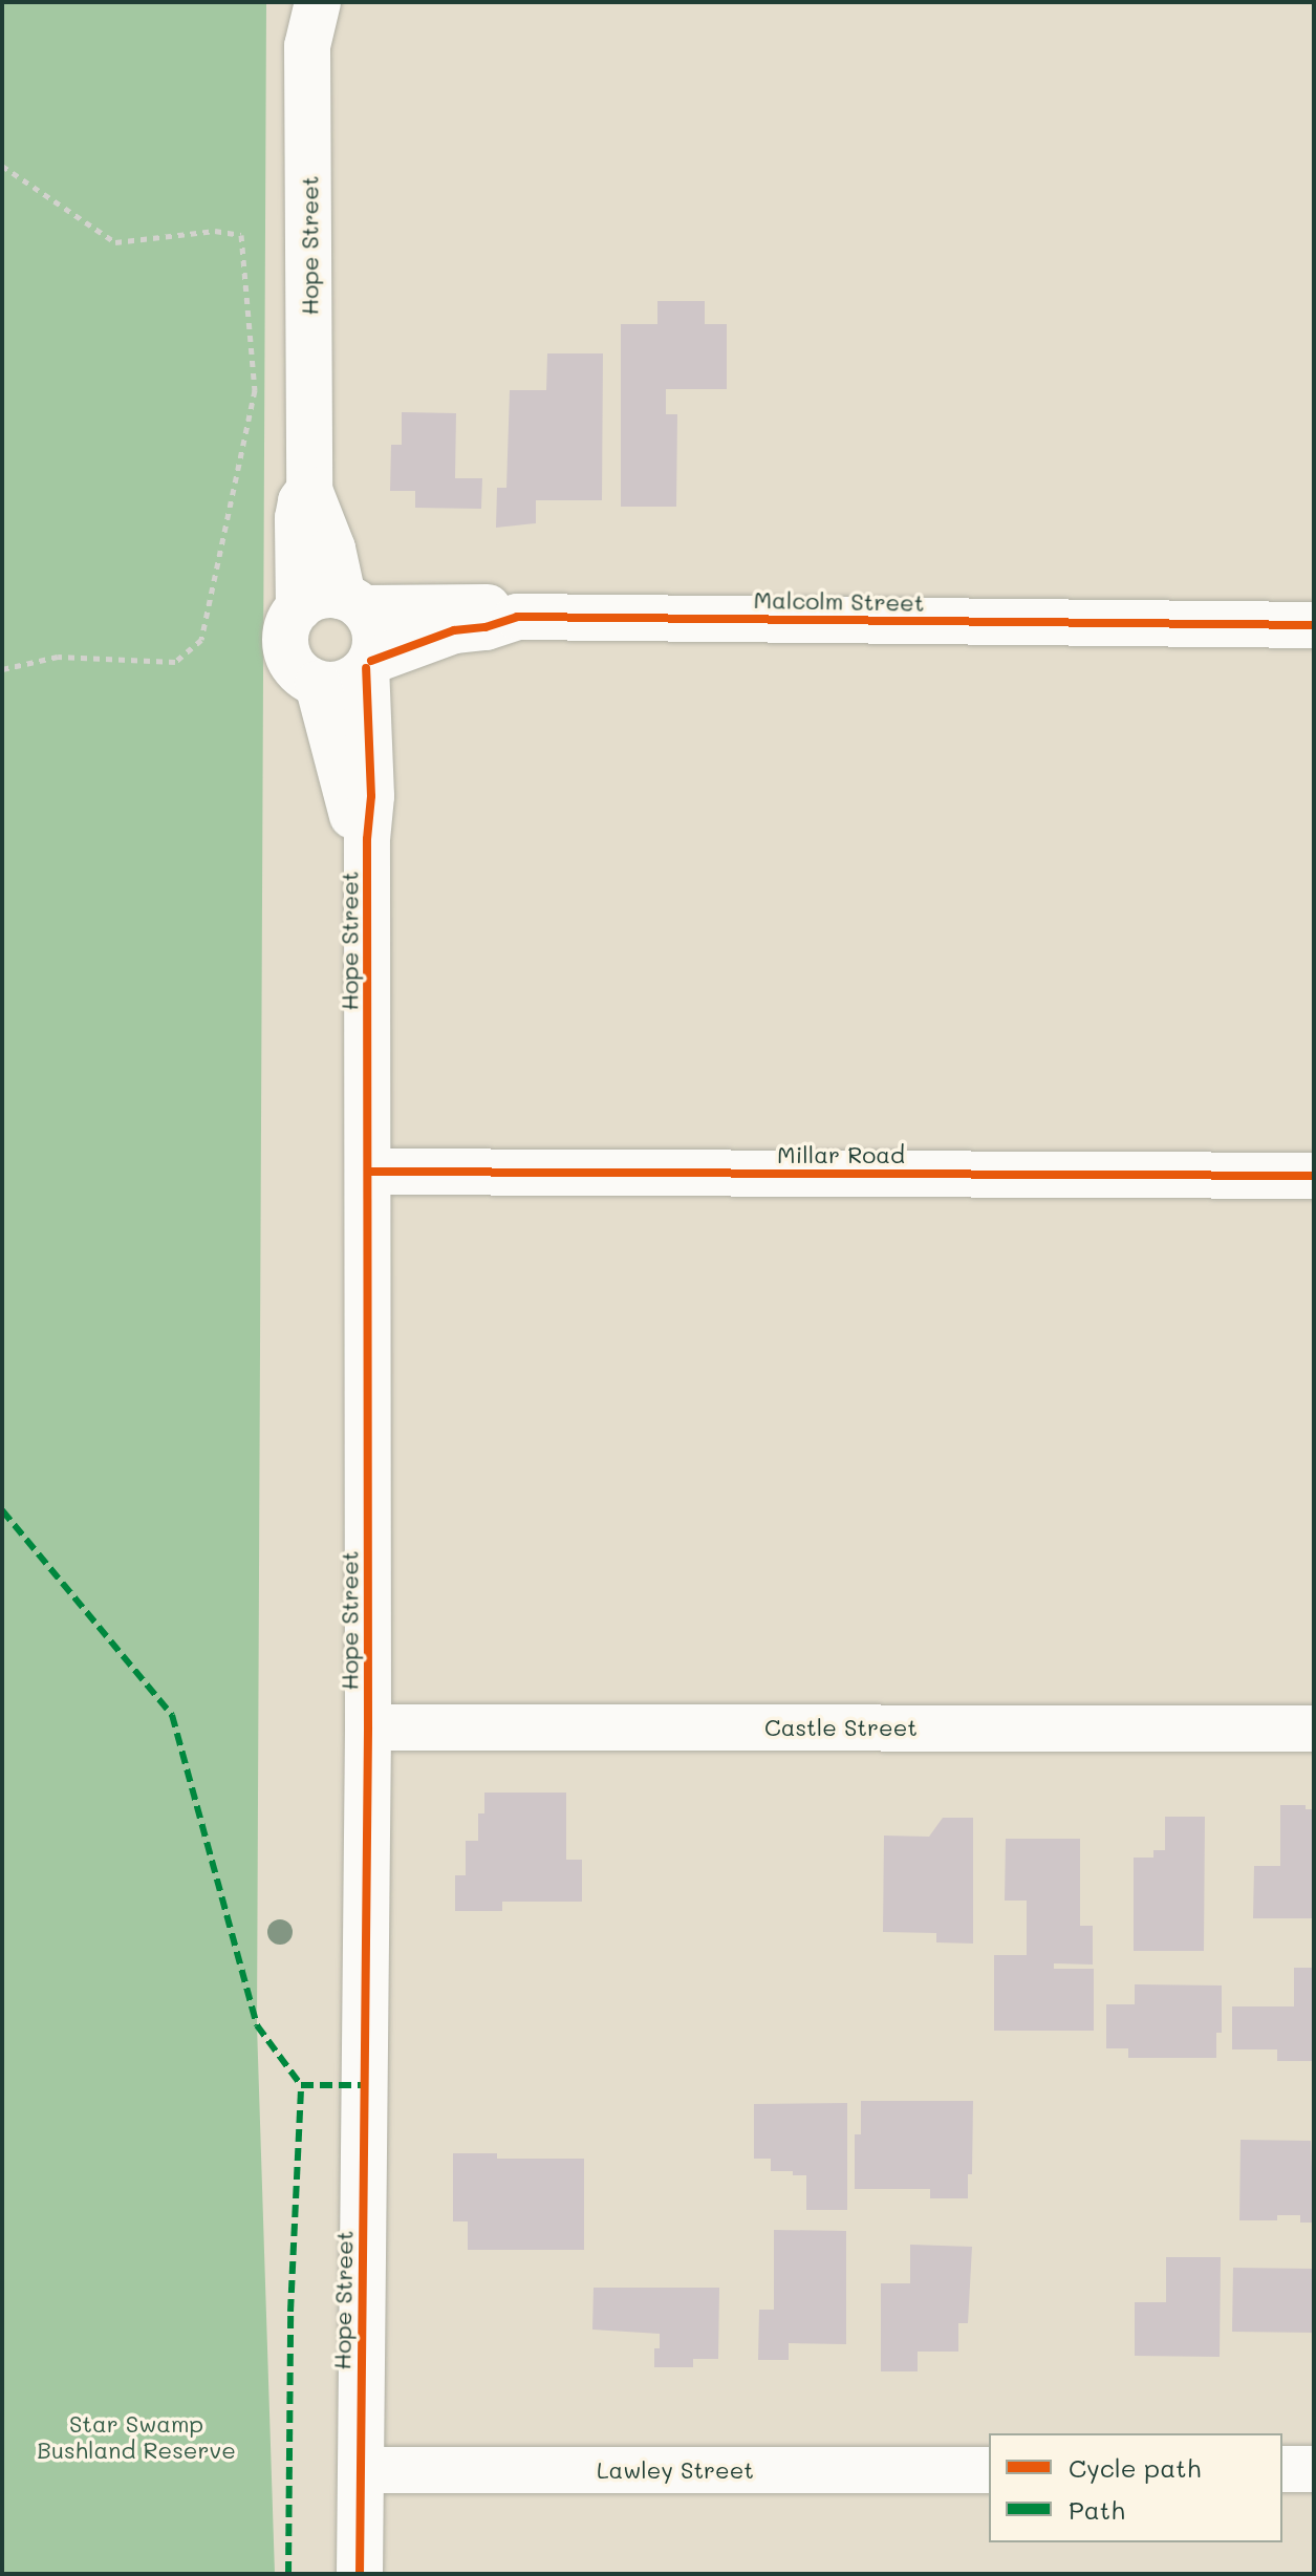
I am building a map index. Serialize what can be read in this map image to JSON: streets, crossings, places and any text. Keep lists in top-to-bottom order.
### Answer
{
  "streets": {
    "street": [
      "Hope Street",
      "Malcolm Street",
      "Millar Road",
      "Castle Street",
      "Lawley Street"
    ]
  },
  "crossings": [
    ["Hope Street", "Malcolm Street"],
    ["Hope Street", "Millar Road"],
    ["Hope Street", "Castle Street"],
    ["Hope Street", "Lawley Street"]
  ],
  "parks": ["Star Swamp Bushland Reserve"],
  "legend": ["Cycle path", "Path"]
}
